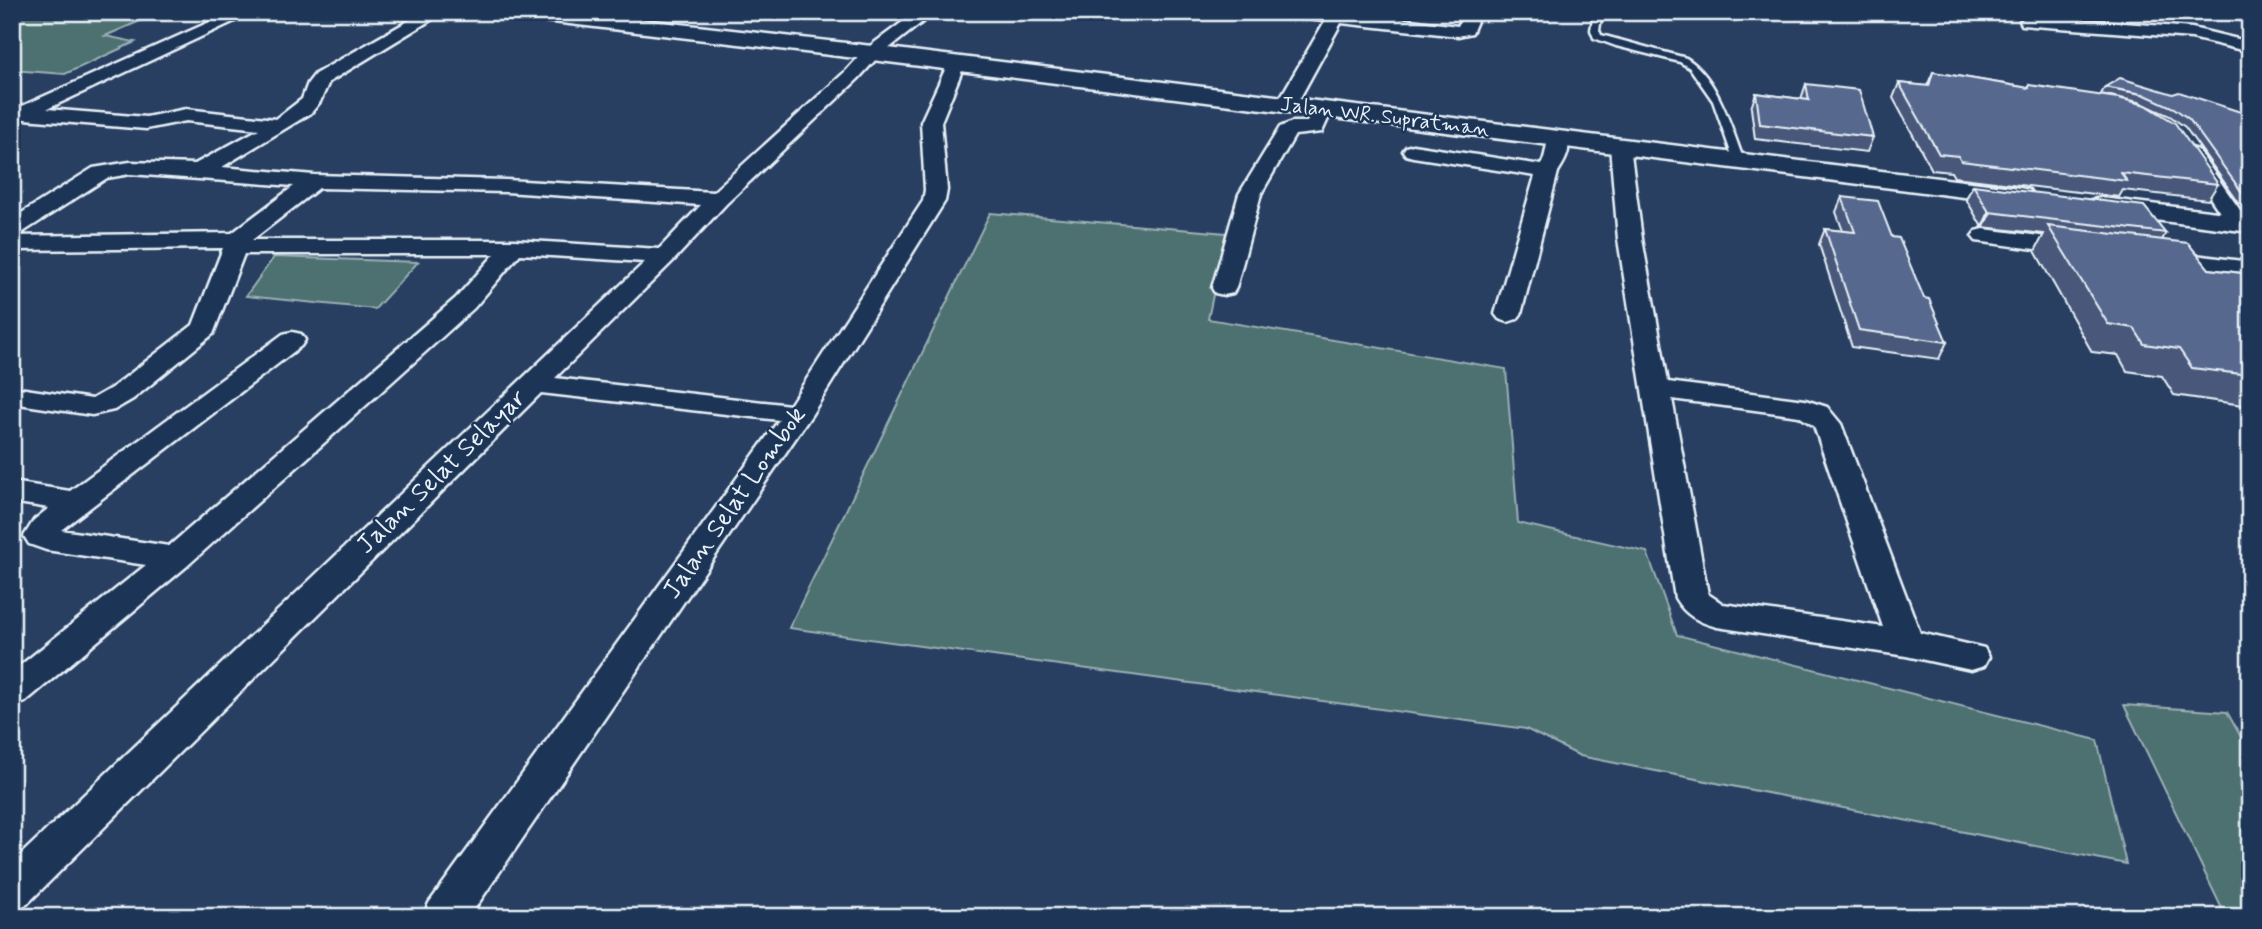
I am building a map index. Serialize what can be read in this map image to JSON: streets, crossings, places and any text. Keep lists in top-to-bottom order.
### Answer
{
  "streets": {
    "street": ["Jalan WR. Supratman", "Jalan Selat Selayar", "Jalan Selat Lombok"]
  },
  "crossings": [
    ["Jalan WR. Supratman", "Jalan Selat Selayar"],
    ["Jalan WR. Supratman", "Jalan Selat Lombok"]
  ]
}
